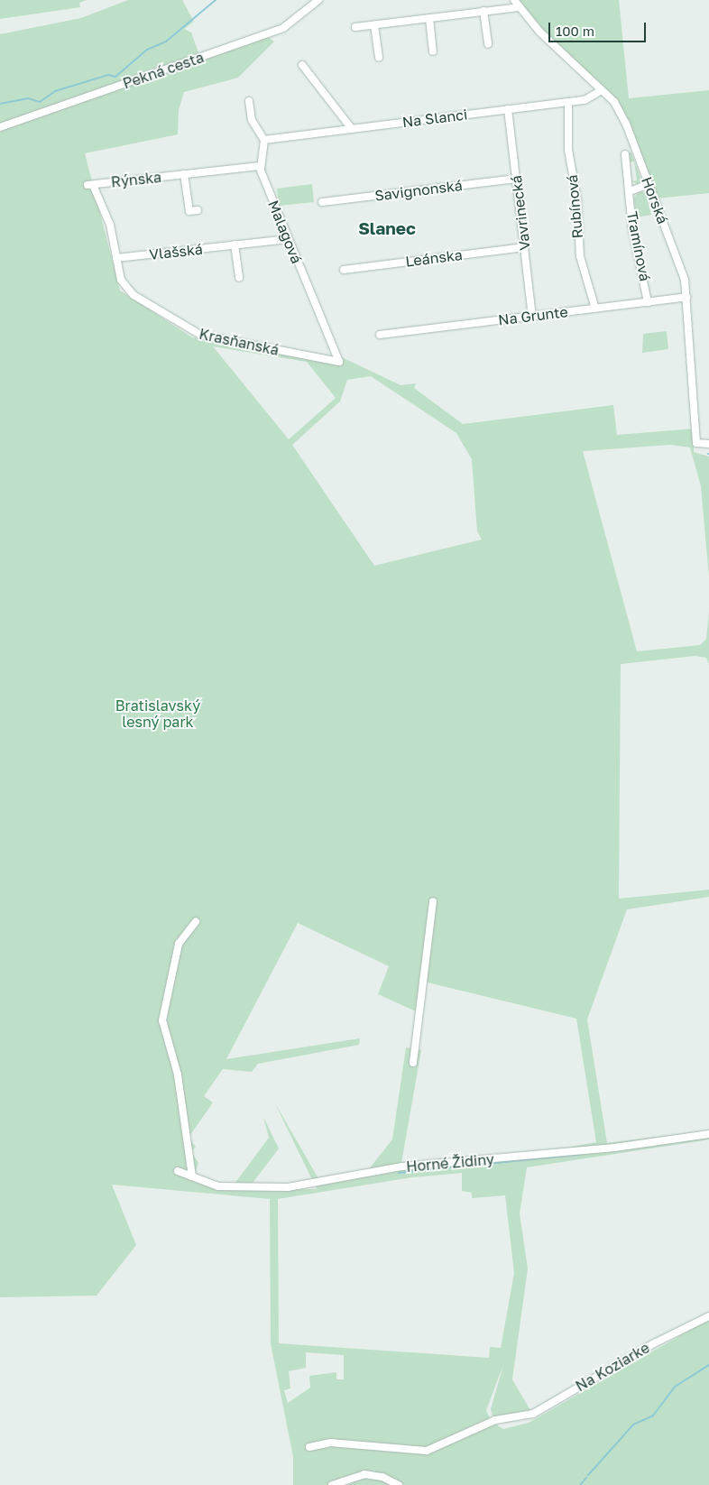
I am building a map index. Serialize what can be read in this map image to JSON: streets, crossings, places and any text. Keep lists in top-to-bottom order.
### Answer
{
  "streets": {
    "street": [
      "Pekná cesta",
      "Na Slanci",
      "Rýnska",
      "Savignonská",
      "Horská",
      "Rubínová",
      "Vavrinecká",
      "Malagová",
      "Tramínová",
      "Vlašská",
      "Leánska",
      "Na Grunte",
      "Krasňanská",
      "Horné Židiny",
      "Na Koziarke"
    ]
  },
  "crossings": [
    ["Na Slanci", "Horská"],
    ["Na Slanci", "Rubínová"],
    ["Na Slanci", "Vavrinecká"],
    ["Rýnska", "Malagová"],
    ["Rýnska", "Krasňanská"],
    ["Savignonská", "Vavrinecká"],
    ["Horská", "Tramínová"],
    ["Horská", "Na Grunte"],
    ["Rubínová", "Na Grunte"],
    ["Vavrinecká", "Leánska"],
    ["Vavrinecká", "Na Grunte"],
    ["Malagová", "Vlašská"],
    ["Malagová", "Krasňanská"],
    ["Tramínová", "Na Grunte"],
    ["Vlašská", "Krasňanská"]
  ],
  "districts": ["Slanec"],
  "parks": ["Bratislavský lesný park"],
  "scale_bar": "100 m"
}
